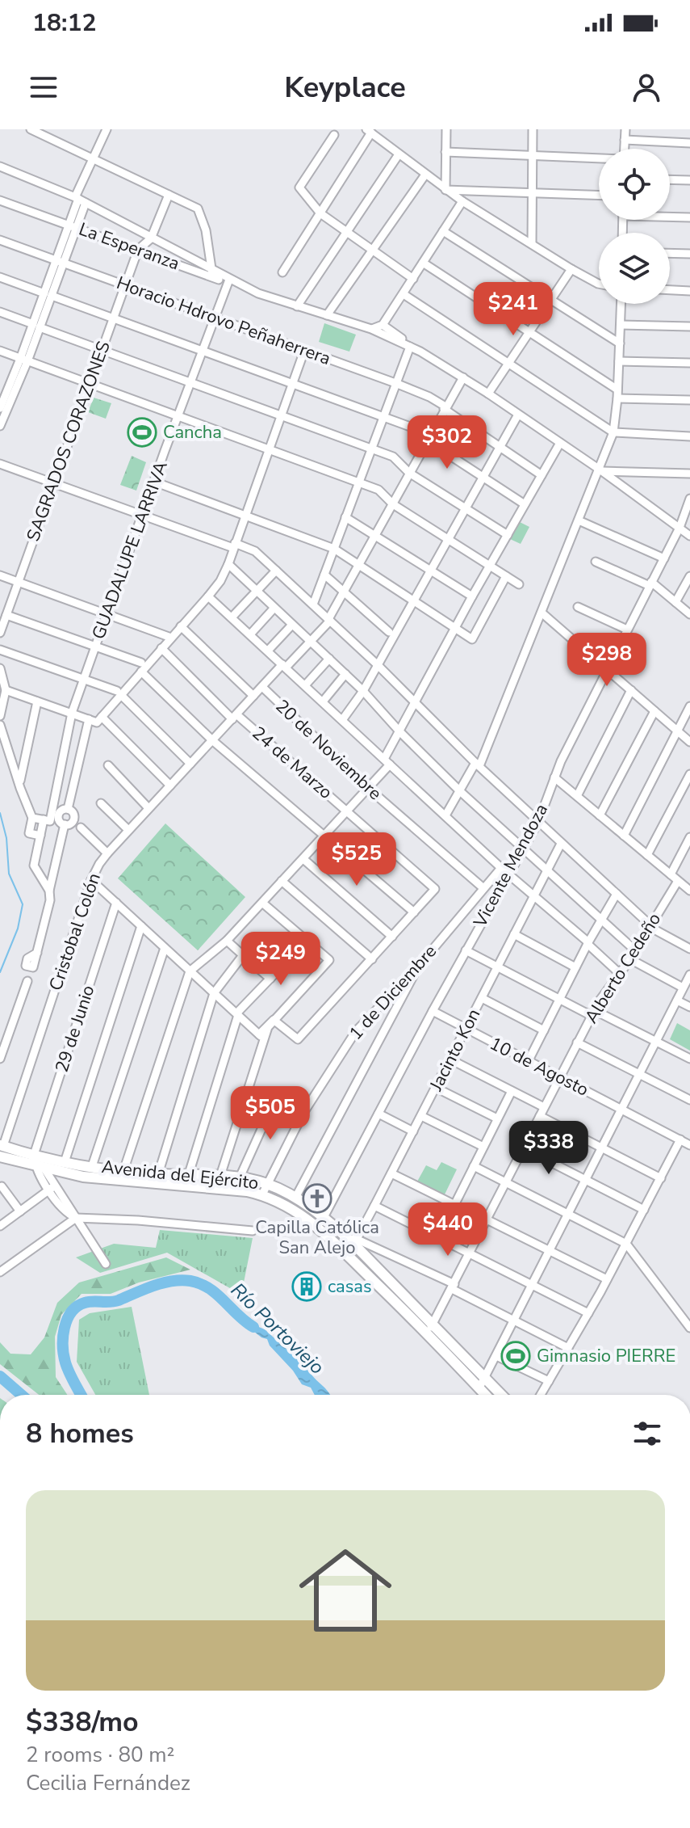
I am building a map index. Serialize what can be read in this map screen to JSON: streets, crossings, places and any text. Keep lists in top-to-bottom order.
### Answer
{
  "streets": {
    "main road": ["Avenida del Ejército"],
    "street": [
      "La Esperanza",
      "Horacio Hdrovo Peñaherrera",
      "SAGRADOS CORAZONES",
      "GUADALUPE LARRIVA",
      "20 de Noviembre",
      "24 de Marzo",
      "Vicente Mendoza",
      "Cristobal Colón",
      "Alberto Cedeño",
      "1 de Diciembre",
      "29 de Junio",
      "Jacinto Kon",
      "10 de Agosto"
    ]
  },
  "crossings": [
    ["La Esperanza", "SAGRADOS CORAZONES"],
    ["La Esperanza", "GUADALUPE LARRIVA"],
    ["Horacio Hdrovo Peñaherrera", "SAGRADOS CORAZONES"],
    ["Horacio Hdrovo Peñaherrera", "GUADALUPE LARRIVA"],
    ["Horacio Hdrovo Peñaherrera", "Cristobal Colón"],
    ["20 de Noviembre", "Cristobal Colón"],
    ["20 de Noviembre", "1 de Diciembre"],
    ["24 de Marzo", "Cristobal Colón"],
    ["Vicente Mendoza", "10 de Agosto"],
    ["Vicente Mendoza", "Avenida del Ejército"],
    ["Cristobal Colón", "Avenida del Ejército"],
    ["Alberto Cedeño", "10 de Agosto"],
    ["Alberto Cedeño", "Avenida del Ejército"],
    ["1 de Diciembre", "Avenida del Ejército"],
    ["29 de Junio", "Avenida del Ejército"],
    ["Jacinto Kon", "10 de Agosto"],
    ["Jacinto Kon", "Avenida del Ejército"]
  ],
  "water": ["Río Portoviejo"],
  "places": {
    "sports": ["Cancha", "Gimnasio PIERRE"],
    "church": ["Capilla Católica San Alejo"],
    "building": ["casas"]
  },
  "page": {
    "status": "18:12",
    "header": "Keyplace",
    "price": [
      "$241",
      "$302",
      "$298",
      "$525",
      "$249",
      "$505",
      "$338",
      "$440"
    ],
    "heading": "8 homes",
    "list": [
      {
        "name": "$338/mo",
        "note": "2 rooms · 80 m² · Cecilia Fernández"
      }
    ]
  }
}
